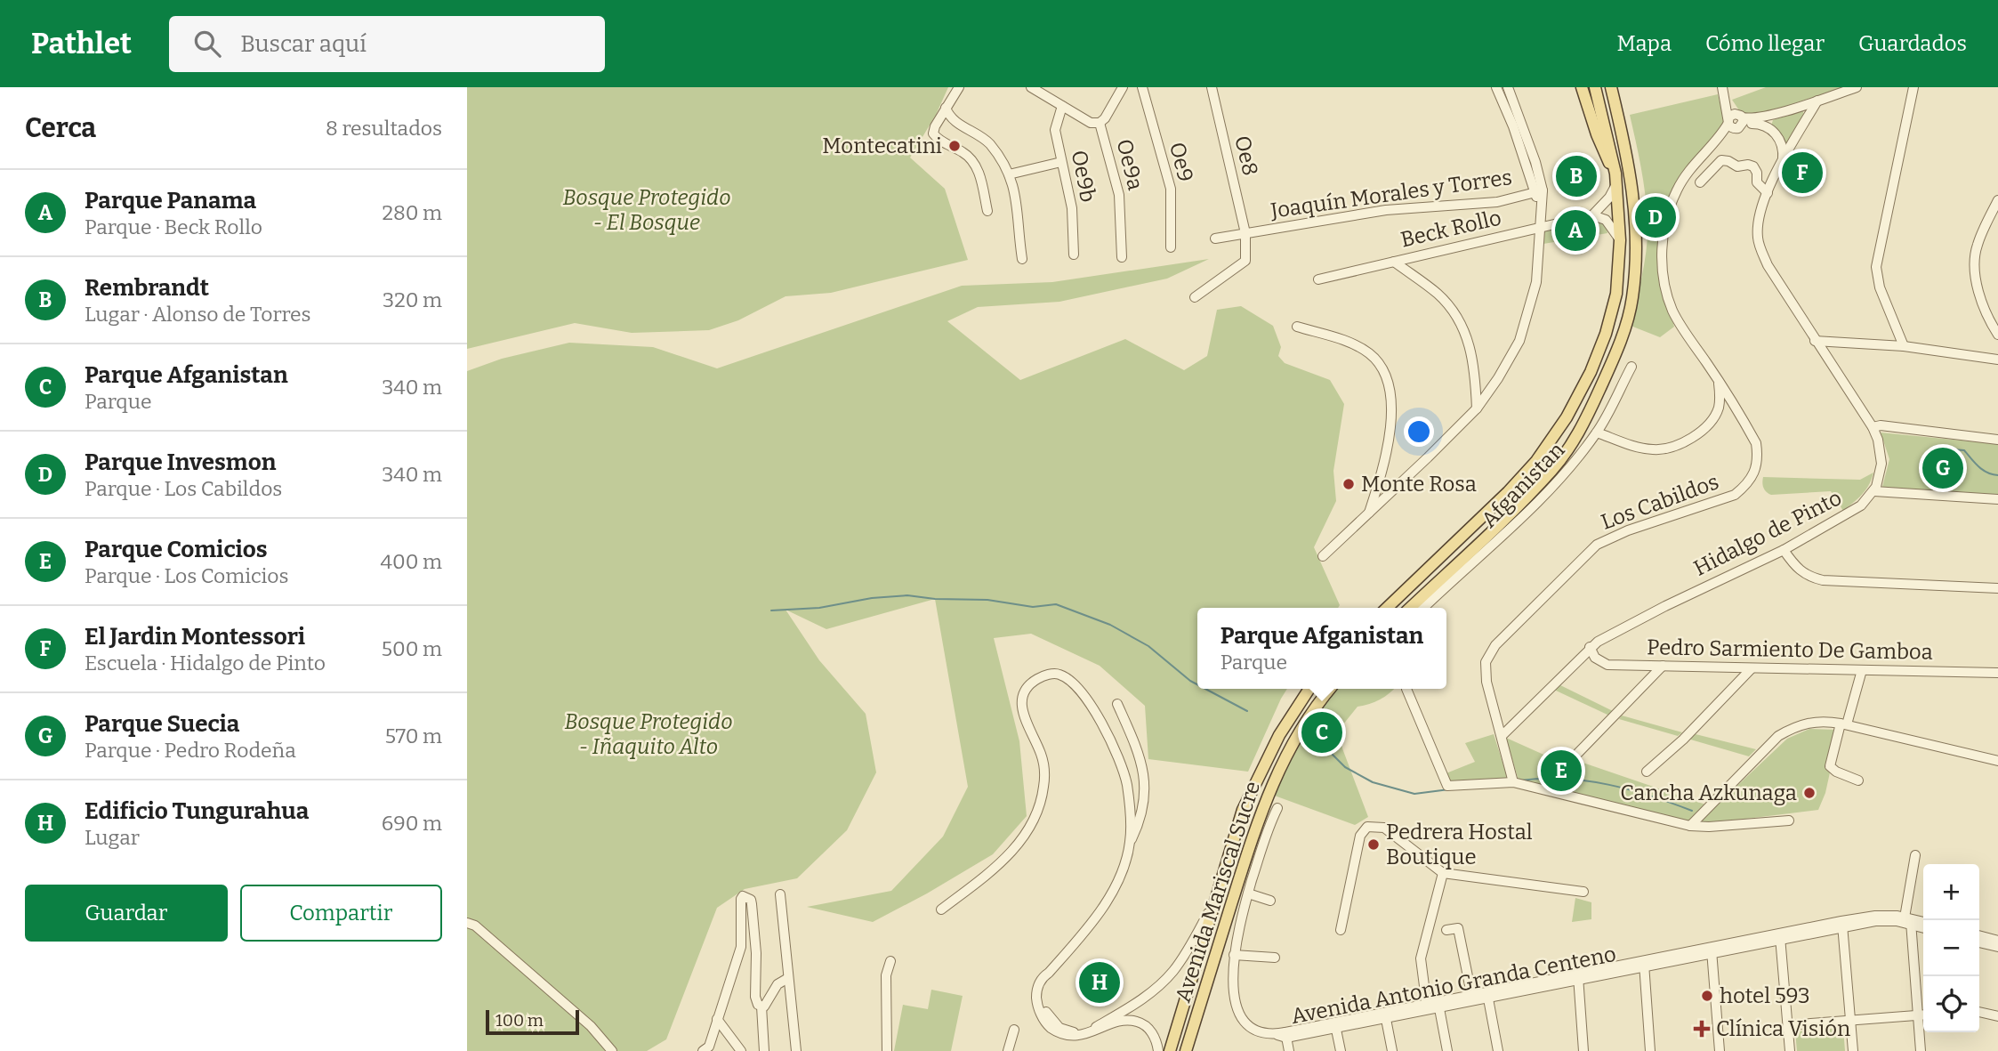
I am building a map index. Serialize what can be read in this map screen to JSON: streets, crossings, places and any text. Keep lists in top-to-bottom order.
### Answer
{
  "streets": {
    "main road": ["Avenida Mariscal Sucre"],
    "street": [
      "Oe8",
      "Oe9",
      "Oe9a",
      "Oe9b",
      "Joaquín Morales y Torres",
      "Beck Rollo",
      "Afganistan",
      "Los Cabildos",
      "Hidalgo de Pinto",
      "Pedro Sarmiento De Gamboa",
      "Avenida Antonio Granda Centeno"
    ]
  },
  "crossings": [
    ["Oe8", "Joaquín Morales y Torres"],
    ["Oe9a", "Oe9b"],
    ["Los Cabildos", "Hidalgo de Pinto"],
    ["Hidalgo de Pinto", "Pedro Sarmiento De Gamboa"]
  ],
  "parks": ["Bosque Protegido - El Bosque", "Bosque Protegido - Iñaquito Alto"],
  "places": {
    "other": [
      "Montecatini",
      "Monte Rosa",
      "Cancha Azkunaga",
      "Pedrera Hostal Boutique",
      "hotel 593"
    ],
    "health": ["Clínica Visión"]
  },
  "scale_bar": "100 m",
  "page": {
    "header": "Pathlet",
    "search": "Buscar aquí",
    "nav": ["Mapa", "Cómo llegar", "Guardados"],
    "heading": ["Cerca", "8 resultados"],
    "pins": [
      "F",
      "B",
      "D",
      "A",
      "G",
      "C",
      "E",
      "H"
    ],
    "list": [
      {
        "mark": "A",
        "name": "Parque Panama",
        "note": "Parque · Beck Rollo",
        "value": "280 m"
      },
      {
        "mark": "B",
        "name": "Rembrandt",
        "note": "Lugar · Alonso de Torres",
        "value": "320 m"
      },
      {
        "mark": "C",
        "name": "Parque Afganistan",
        "note": "Parque",
        "value": "340 m"
      },
      {
        "mark": "D",
        "name": "Parque Invesmon",
        "note": "Parque · Los Cabildos",
        "value": "340 m"
      },
      {
        "mark": "E",
        "name": "Parque Comicios",
        "note": "Parque · Los Comicios",
        "value": "400 m"
      },
      {
        "mark": "F",
        "name": "El Jardin Montessori",
        "note": "Escuela · Hidalgo de Pinto",
        "value": "500 m"
      },
      {
        "mark": "G",
        "name": "Parque Suecia",
        "note": "Parque · Pedro Rodeña",
        "value": "570 m"
      },
      {
        "mark": "H",
        "name": "Edificio Tungurahua",
        "note": "Lugar",
        "value": "690 m"
      }
    ],
    "popup": ["Parque Afganistan", "Parque"],
    "map_buttons": ["+", "−"],
    "buttons": ["Guardar", "Compartir"],
    "scale": "100 m"
  }
}
